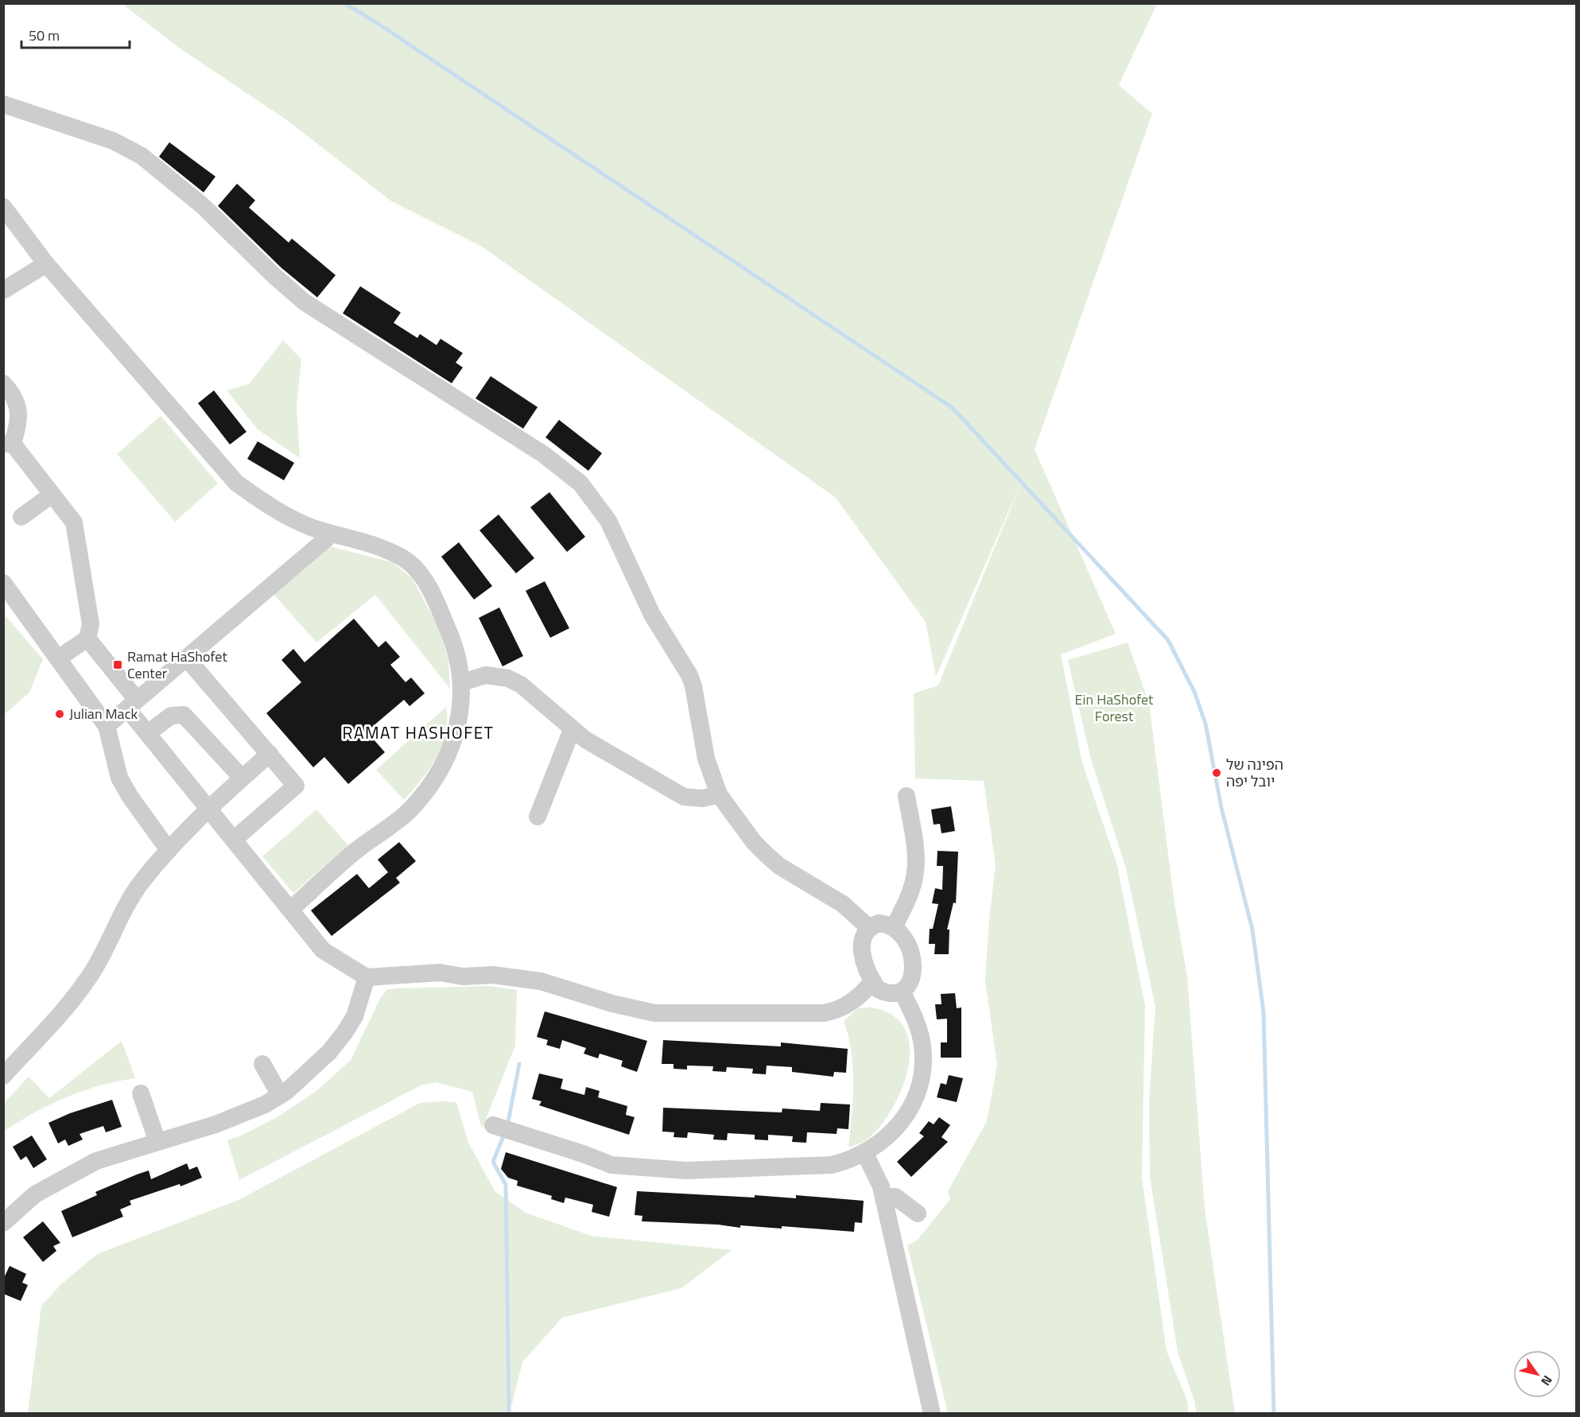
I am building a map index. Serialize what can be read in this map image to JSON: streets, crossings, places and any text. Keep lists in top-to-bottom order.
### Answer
{
  "districts": ["RAMAT HASHOFET"],
  "parks": ["Ein HaShofet Forest"],
  "places": {
    "transit": ["Ramat HaShofet Center"],
    "other": ["Julian Mack", "הפינה של יובל יפה"]
  },
  "scale_bar": "50 m",
  "north": "bottom right"
}
